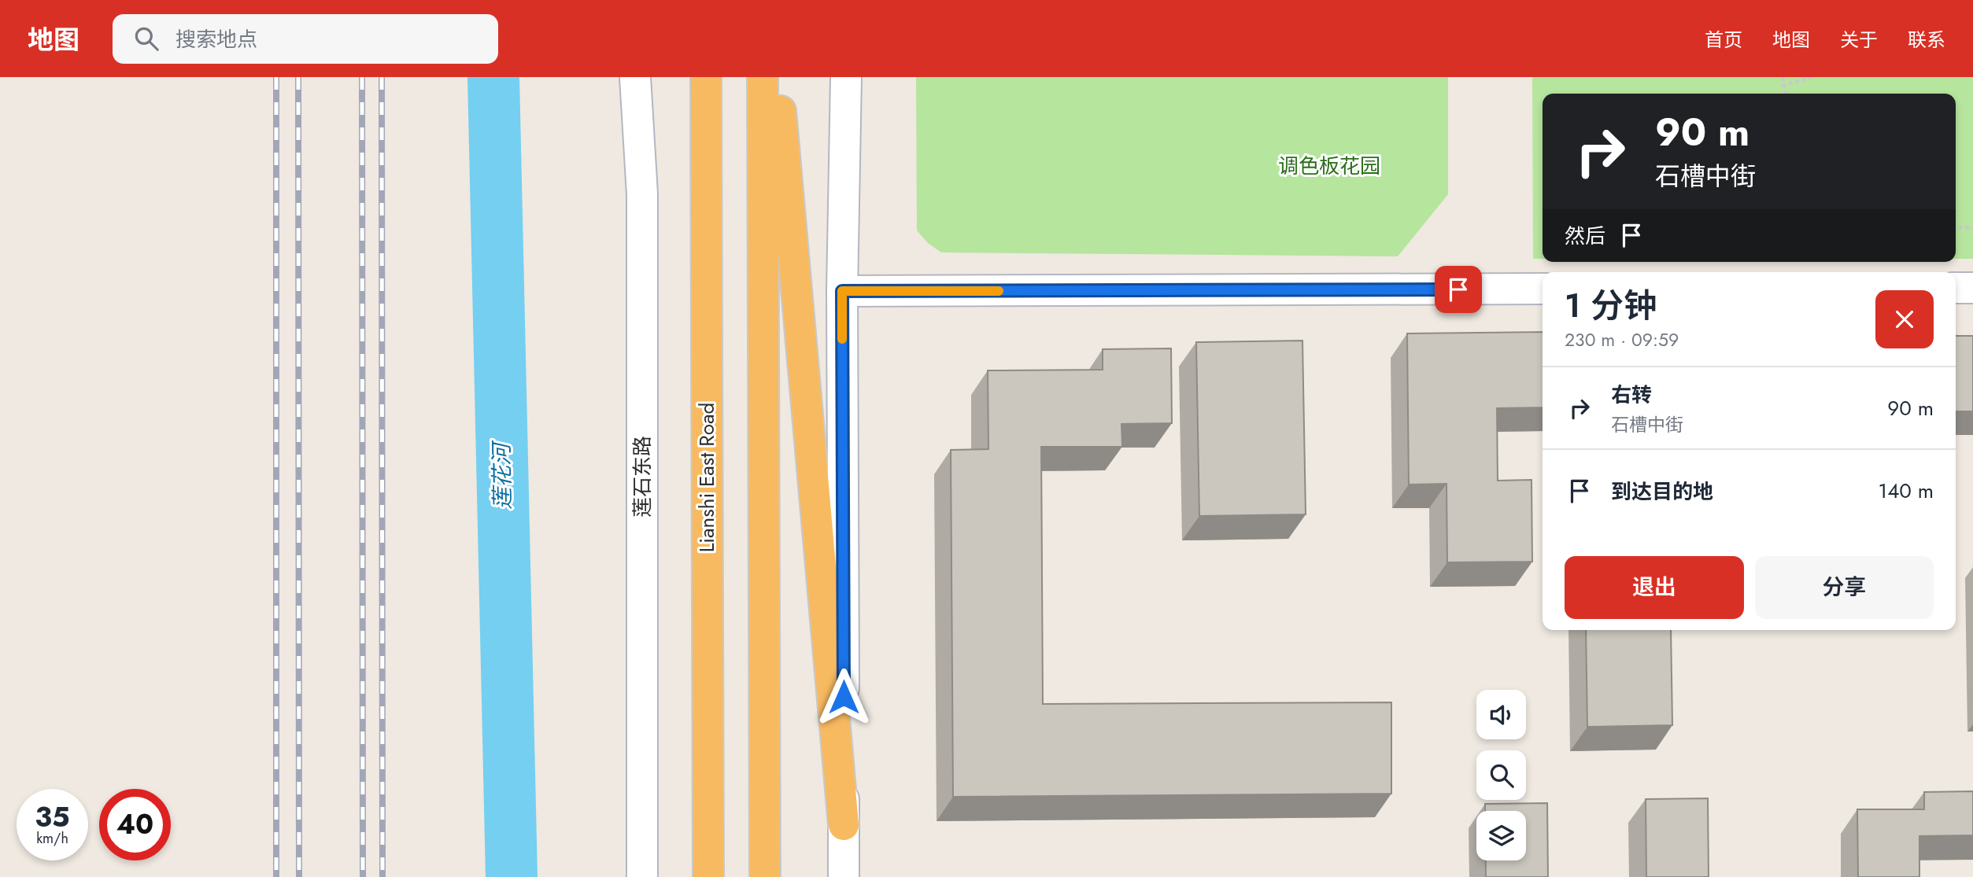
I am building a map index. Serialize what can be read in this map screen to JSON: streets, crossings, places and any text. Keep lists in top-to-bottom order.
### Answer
{
  "streets": {
    "highway": ["Lianshi East Road"],
    "street": ["莲石东路"]
  },
  "water": ["莲花河"],
  "parks": ["调色板花园"],
  "page": {
    "header": "地图",
    "search": "搜索地点",
    "nav": [
      "首页",
      "地图",
      "关于",
      "联系"
    ],
    "turn": ["90 m", "石槽中街"],
    "then": "然后",
    "heading": ["1 分钟", "230 m · 09:59"],
    "list": [
      {
        "name": "右转",
        "note": "石槽中街",
        "value": "90 m"
      },
      {
        "name": "到达目的地",
        "value": "140 m"
      }
    ],
    "buttons": ["退出", "分享"],
    "speed": "35 km/h",
    "limit": "40"
  }
}
